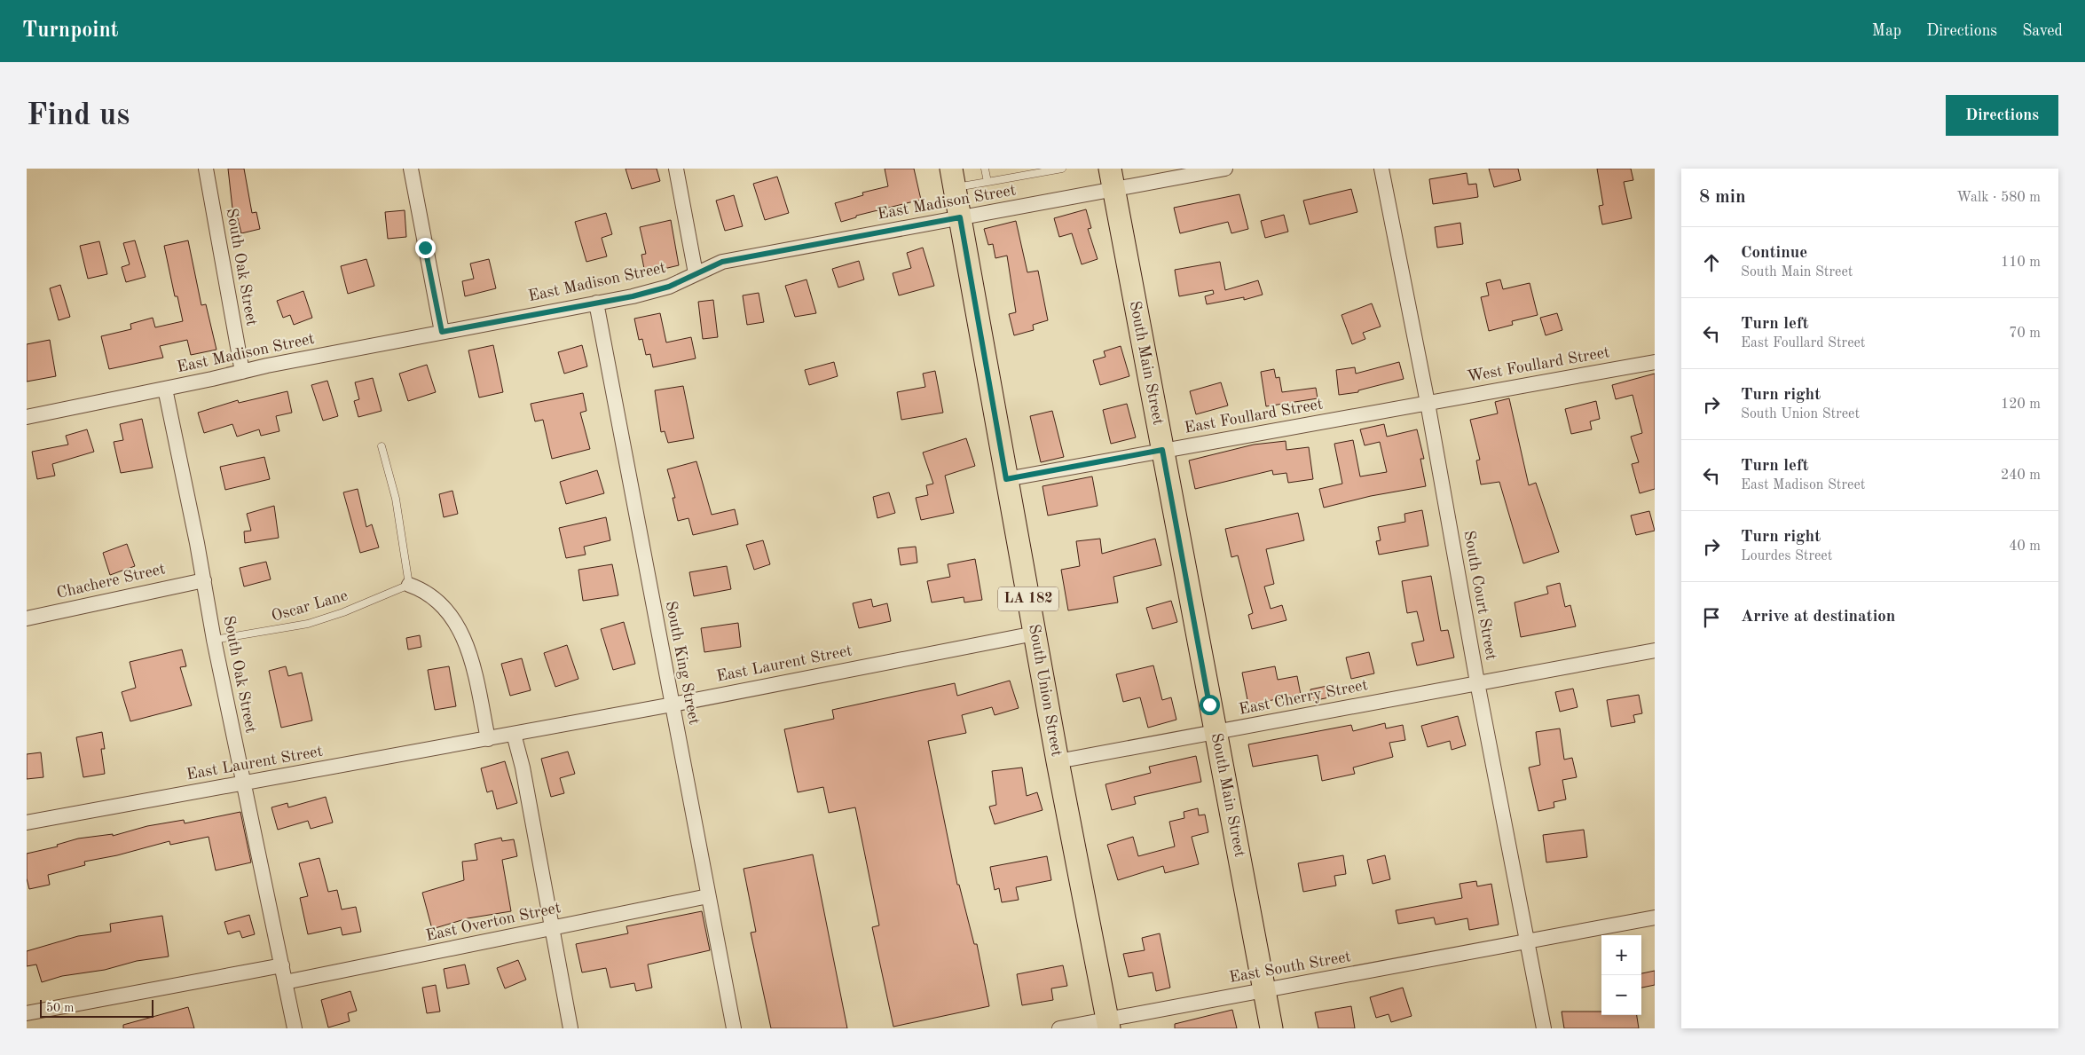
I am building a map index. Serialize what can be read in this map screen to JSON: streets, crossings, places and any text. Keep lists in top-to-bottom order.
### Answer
{
  "streets": {
    "main road": ["South Main Street", "LA 182", "South Union Street"],
    "street": [
      "East Madison Street",
      "South Oak Street",
      "West Foullard Street",
      "East Foullard Street",
      "Chachere Street",
      "South Court Street",
      "South King Street",
      "East Laurent Street",
      "East Cherry Street",
      "East Overton Street",
      "East South Street"
    ],
    "lane": ["Oscar Lane"]
  },
  "crossings": [
    ["East Madison Street", "South Oak Street"],
    ["East Madison Street", "South Main Street"],
    ["East Madison Street", "South King Street"],
    ["East Madison Street", "South Union Street"],
    ["South Oak Street", "Chachere Street"],
    ["South Oak Street", "Oscar Lane"],
    ["South Oak Street", "East Laurent Street"],
    ["South Oak Street", "East Overton Street"],
    ["South Main Street", "East Foullard Street"],
    ["South Main Street", "East Cherry Street"],
    ["South Main Street", "East South Street"],
    ["West Foullard Street", "East Foullard Street"],
    ["West Foullard Street", "South Court Street"],
    ["East Foullard Street", "South Court Street"],
    ["East Foullard Street", "South Union Street"],
    ["South Court Street", "East Cherry Street"],
    ["South Court Street", "East South Street"],
    ["South King Street", "East Laurent Street"],
    ["South King Street", "East Overton Street"],
    ["East Laurent Street", "South Union Street"],
    ["South Union Street", "East Cherry Street"],
    ["South Union Street", "East South Street"]
  ],
  "scale_bar": "50 m",
  "page": {
    "header": "Turnpoint",
    "nav": ["Map", "Directions", "Saved"],
    "buttons": "Directions",
    "title": "Find us",
    "heading": ["8 min", "Walk · 580 m"],
    "list": [
      ["Continue", "South Main Street", "110 m"],
      ["Turn left", "East Foullard Street", "70 m"],
      ["Turn right", "South Union Street", "120 m"],
      ["Turn left", "East Madison Street", "240 m"],
      ["Turn right", "Lourdes Street", "40 m"],
      "Arrive at destination"
    ],
    "map_buttons": ["+", "−"],
    "scale": "50 m"
  }
}
